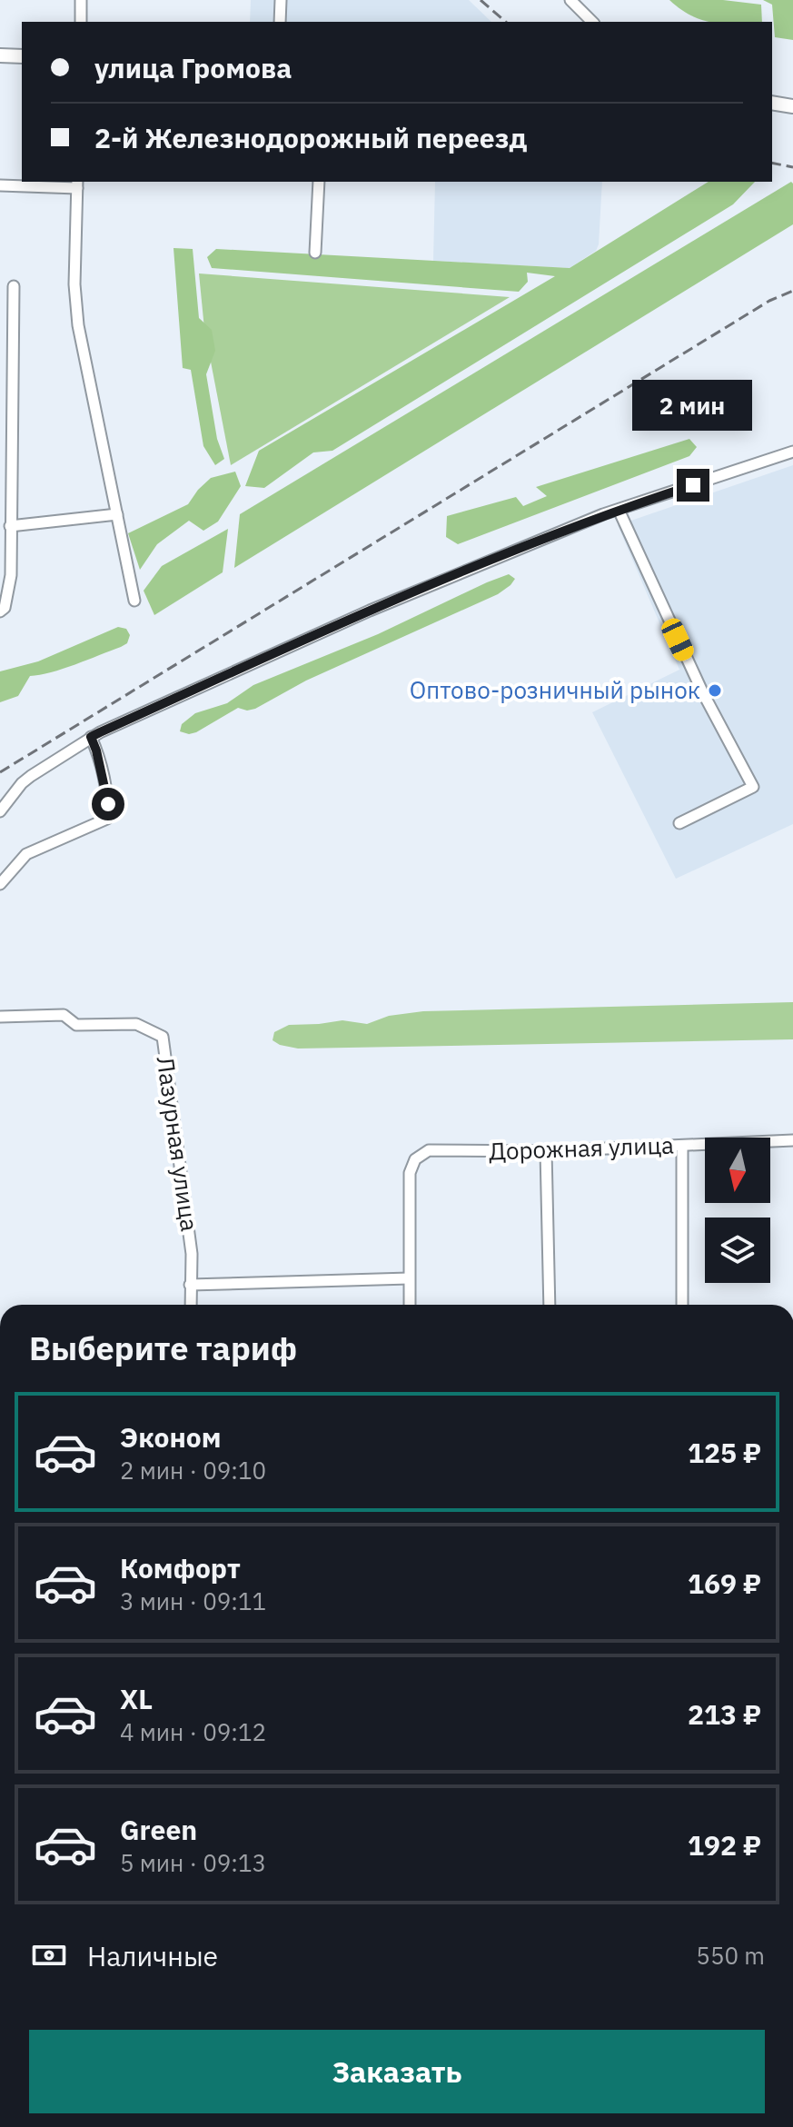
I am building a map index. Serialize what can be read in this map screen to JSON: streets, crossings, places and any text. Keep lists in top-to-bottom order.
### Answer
{
  "streets": {
    "street": ["Лазурная улица", "Дорожная улица"]
  },
  "places": ["Оптово-розничный рынок"],
  "north": "bottom",
  "page": {
    "banner": ["улица Громова", "2-й Железнодорожный переезд"],
    "bubble": "2 мин",
    "heading": "Выберите тариф",
    "list": [
      {
        "name": "Эконом",
        "note": "2 мин · 09:10",
        "value": "125 ₽"
      },
      {
        "name": "Комфорт",
        "note": "3 мин · 09:11",
        "value": "169 ₽"
      },
      {
        "name": "XL",
        "note": "4 мин · 09:12",
        "value": "213 ₽"
      },
      {
        "name": "Green",
        "note": "5 мин · 09:13",
        "value": "192 ₽"
      }
    ],
    "pay": ["Наличные", "550 m"],
    "buttons": "Заказать"
  }
}
